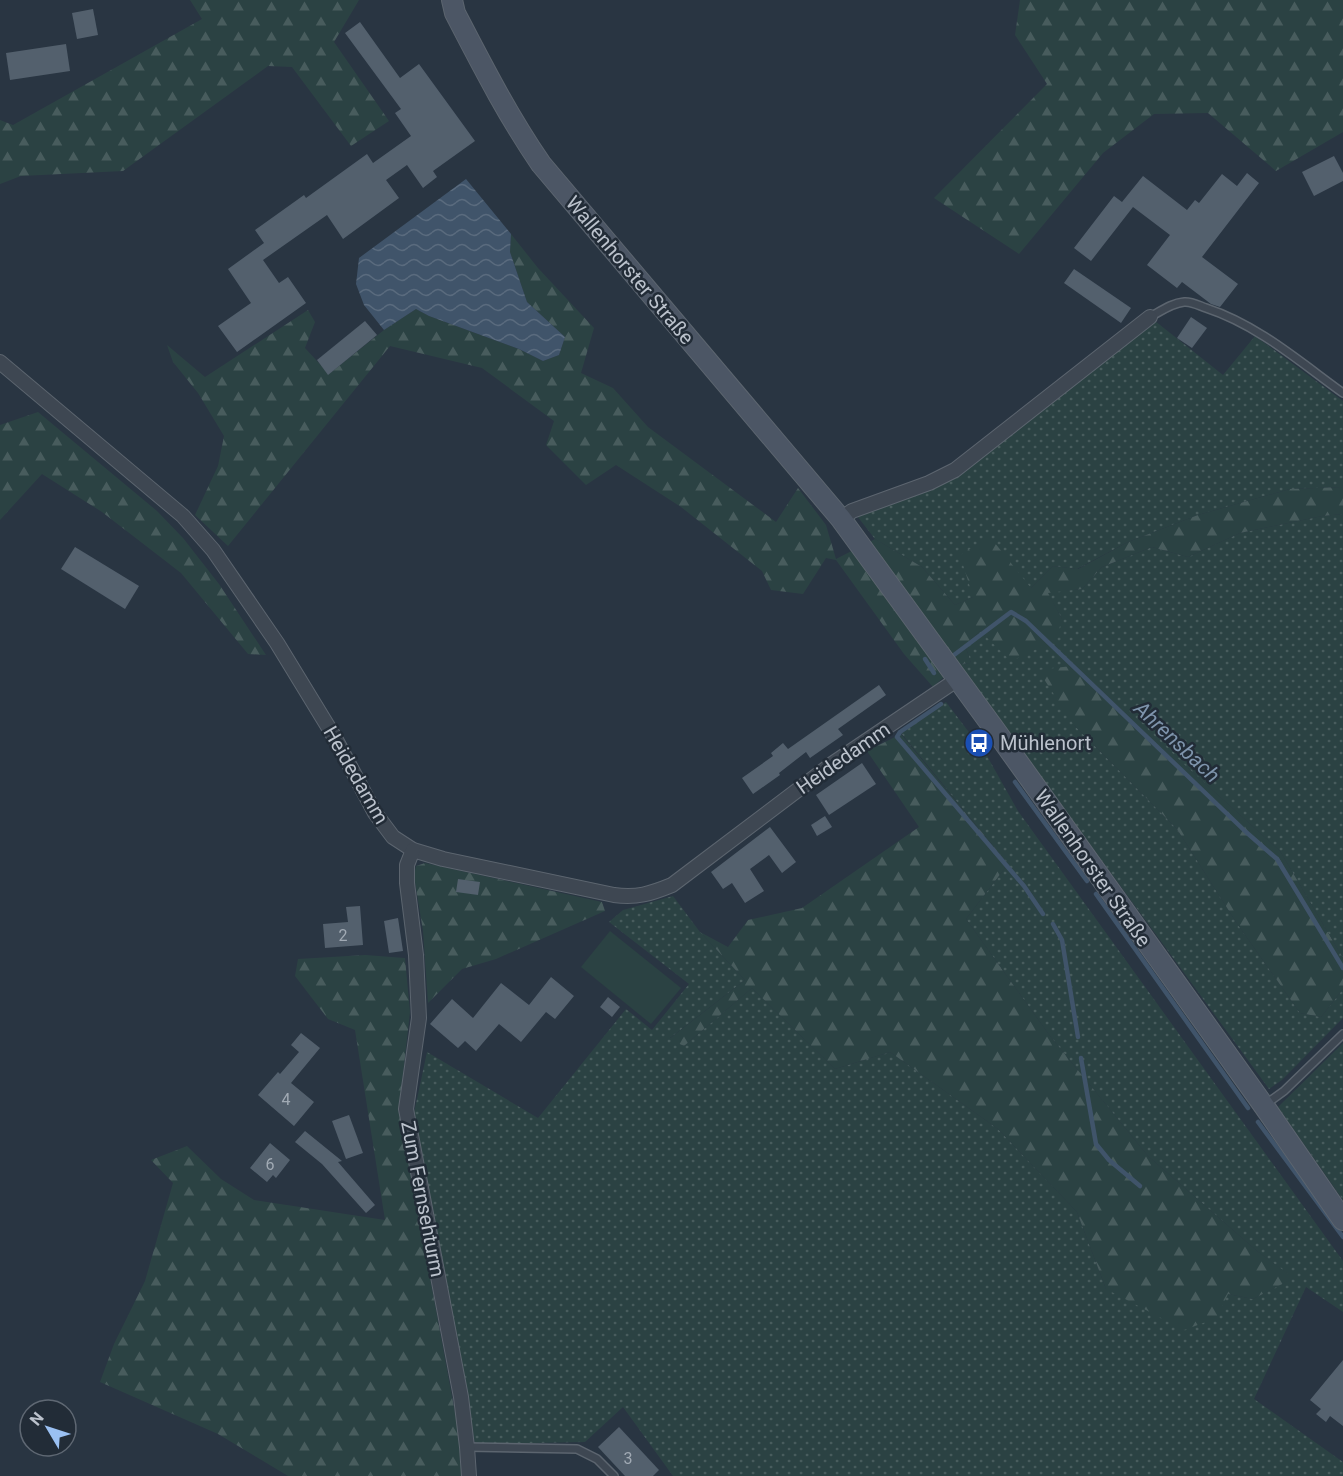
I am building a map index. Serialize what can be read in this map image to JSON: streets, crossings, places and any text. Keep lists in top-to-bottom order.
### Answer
{
  "streets": {
    "main road": ["Wallenhorster Straße"],
    "street": ["Heidedamm", "Zum Fernsehturm"]
  },
  "crossings": [
    ["Wallenhorster Straße", "Heidedamm"],
    ["Heidedamm", "Zum Fernsehturm"]
  ],
  "water": ["Ahrensbach"],
  "places": {
    "bus stop": ["Mühlenort"]
  },
  "house_numbers": [
    "2",
    "4",
    "6",
    "3"
  ],
  "north": "top left"
}
